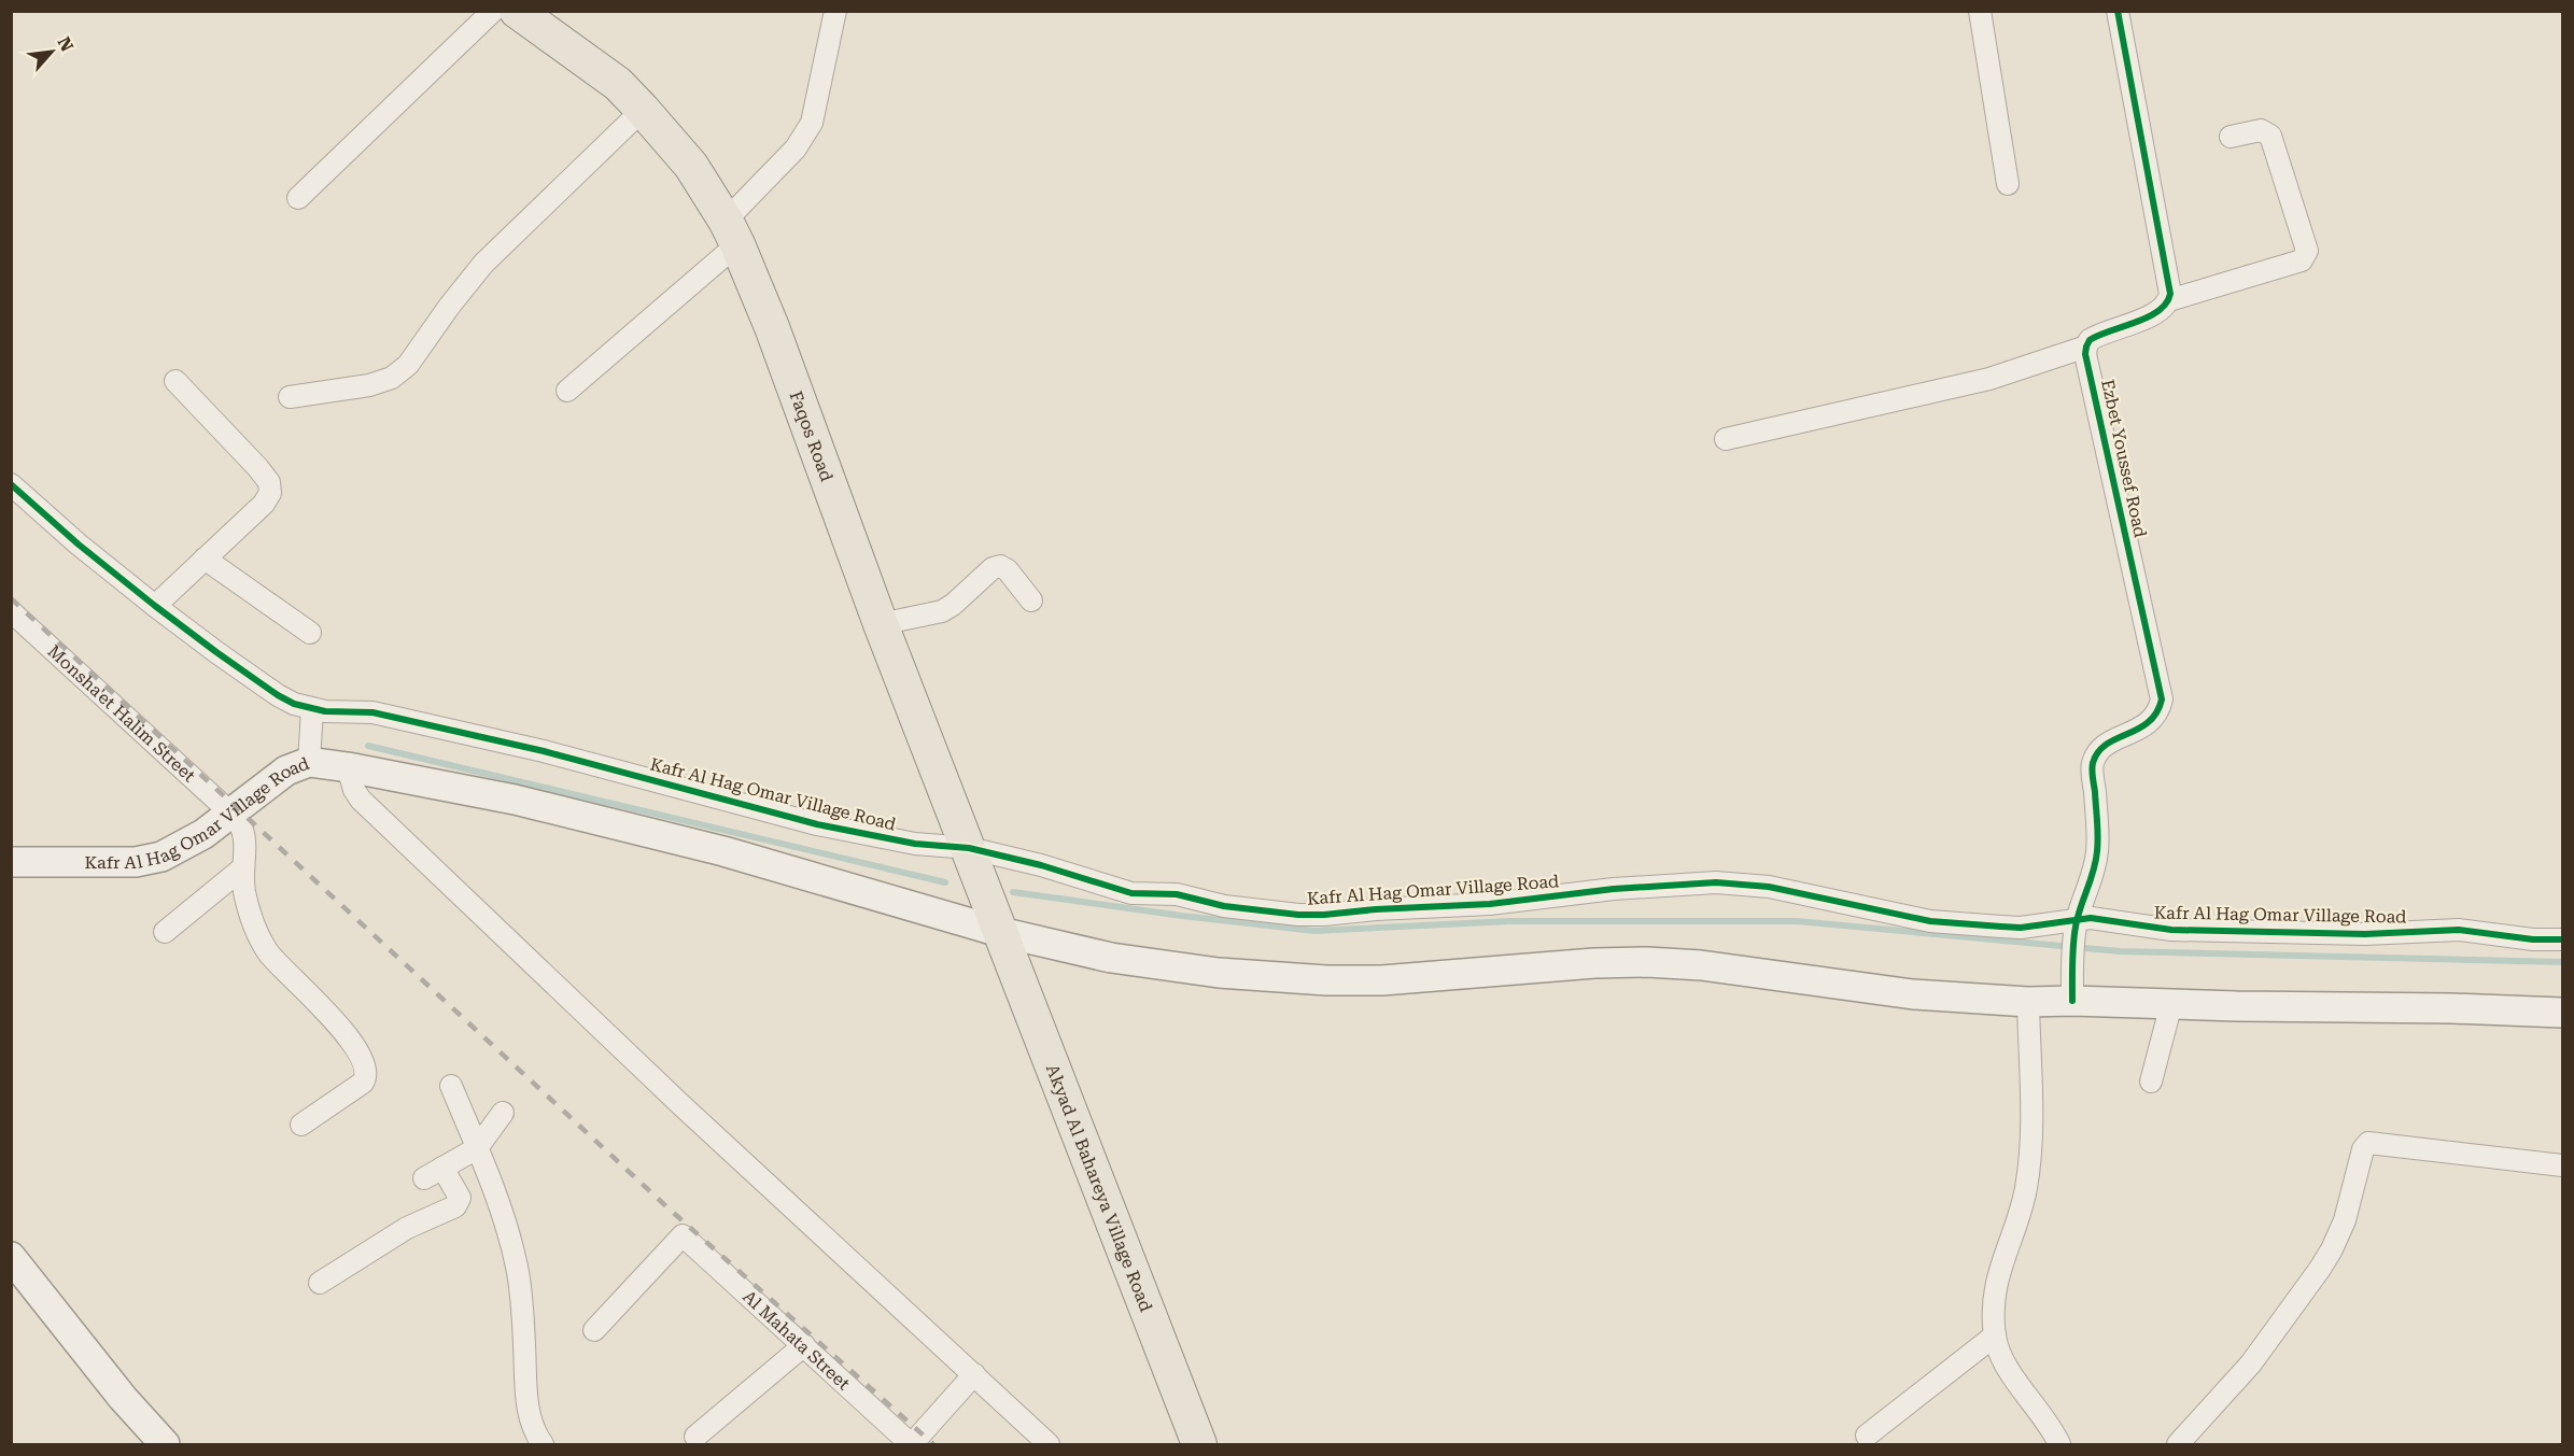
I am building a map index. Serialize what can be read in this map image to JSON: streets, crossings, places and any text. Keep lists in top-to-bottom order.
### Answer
{
  "streets": {
    "main road": ["Faqos Road", "Akyad Al Bahareya Village Road"],
    "street": [
      "Ezbet Youssef Road",
      "Monsha'et Halim Street",
      "Kafr Al Hag Omar Village Road",
      "Al Mahata Street"
    ]
  },
  "crossings": [
    ["Faqos Road", "Kafr Al Hag Omar Village Road"],
    ["Faqos Road", "Akyad Al Bahareya Village Road"],
    ["Ezbet Youssef Road", "Kafr Al Hag Omar Village Road"],
    ["Monsha'et Halim Street", "Kafr Al Hag Omar Village Road"],
    ["Kafr Al Hag Omar Village Road", "Akyad Al Bahareya Village Road"]
  ],
  "north": "top right"
}
